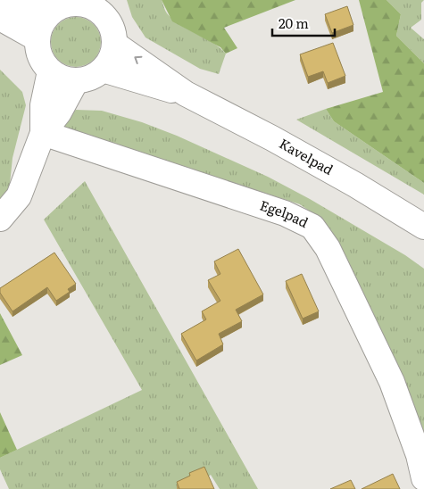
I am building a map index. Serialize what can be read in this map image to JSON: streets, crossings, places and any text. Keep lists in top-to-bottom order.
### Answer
{
  "streets": {
    "street": ["Kavelpad", "Egelpad"]
  },
  "scale_bar": "20 m"
}
